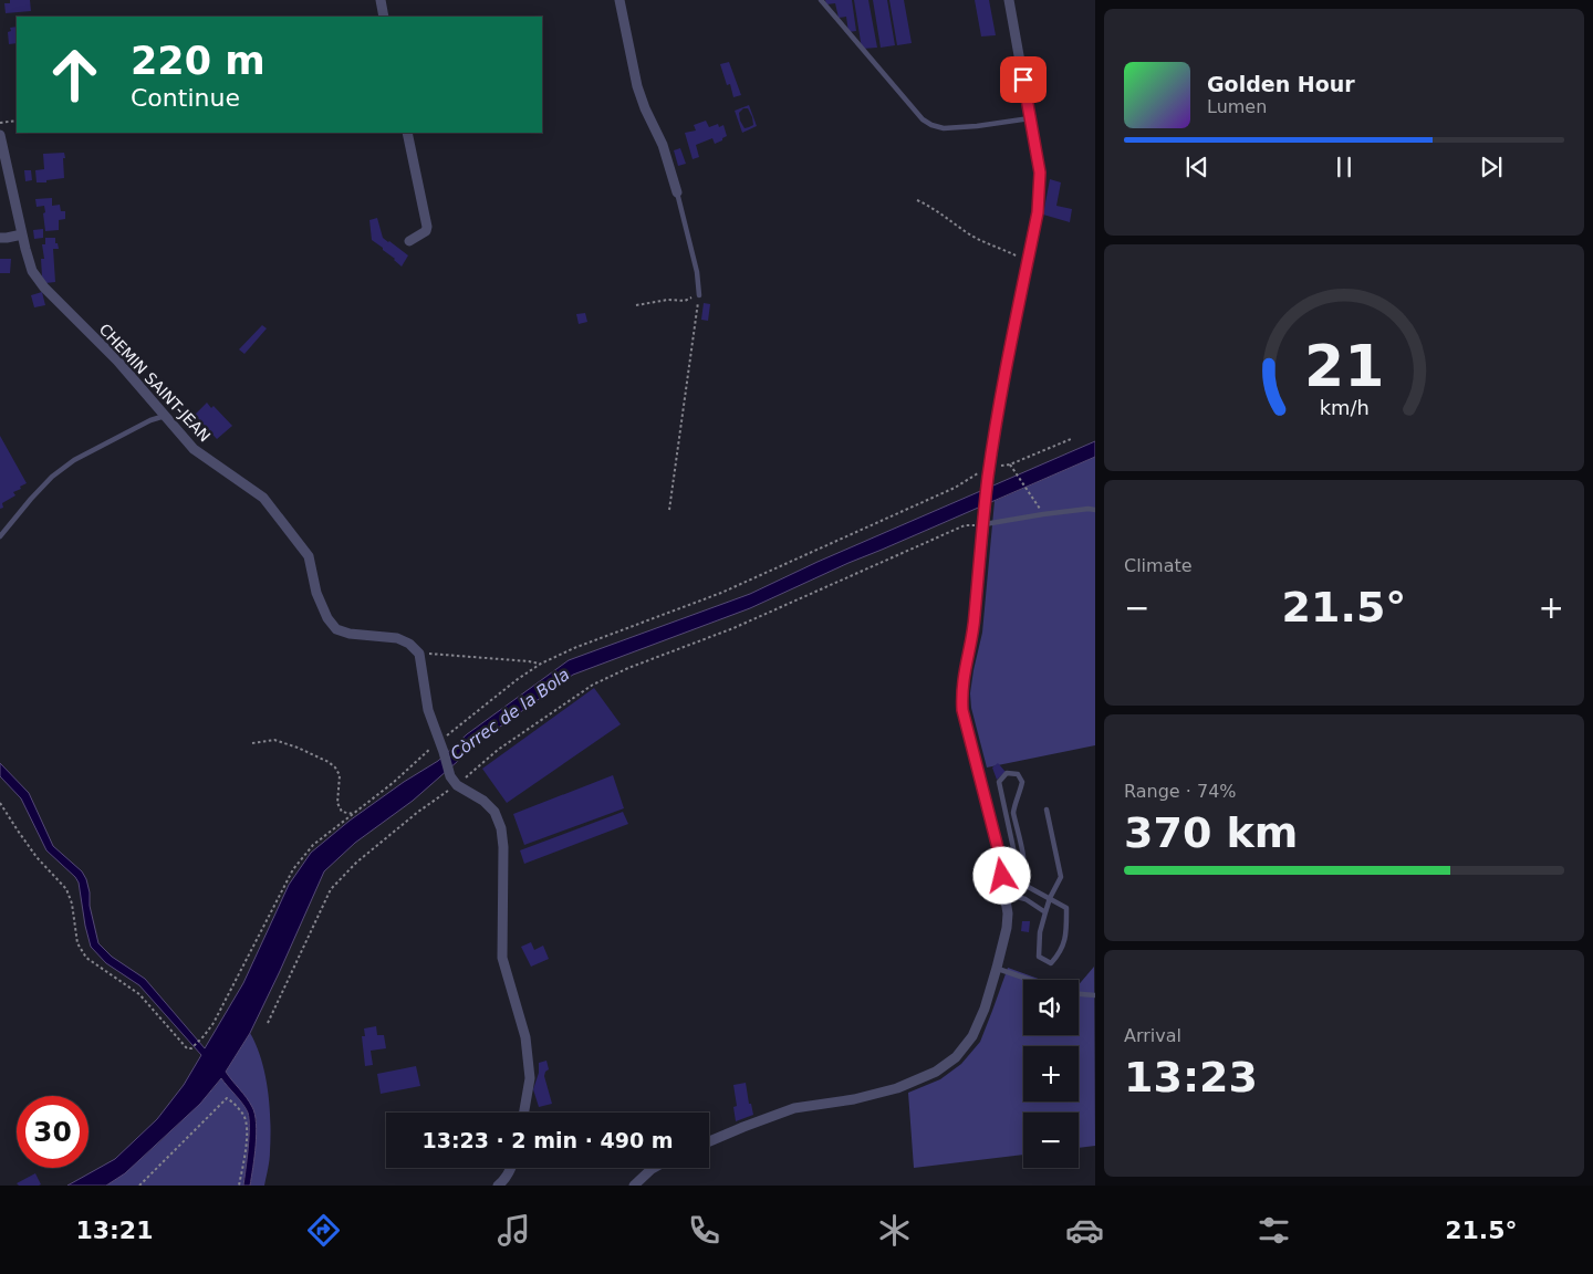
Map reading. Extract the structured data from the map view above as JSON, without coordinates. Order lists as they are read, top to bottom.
{
  "streets": {
    "street": ["CHEMIN SAINT-JEAN"]
  },
  "water": ["Còrrec de la Bola"],
  "page": {
    "turn": ["220 m", "Continue"],
    "song": ["Golden Hour", "Lumen"],
    "tile": [
      "Climate",
      ["Range · 74%", "370 km"],
      ["Arrival", "13:23"]
    ],
    "heat": ["−", "21.5°", "+"],
    "map_buttons": ["+", "−"],
    "limit": "30",
    "trip": "13:23 · 2 min · 490 m",
    "tabs": ["13:21", "21.5°"],
    "gauge": ["21", "km/h"]
  }
}
